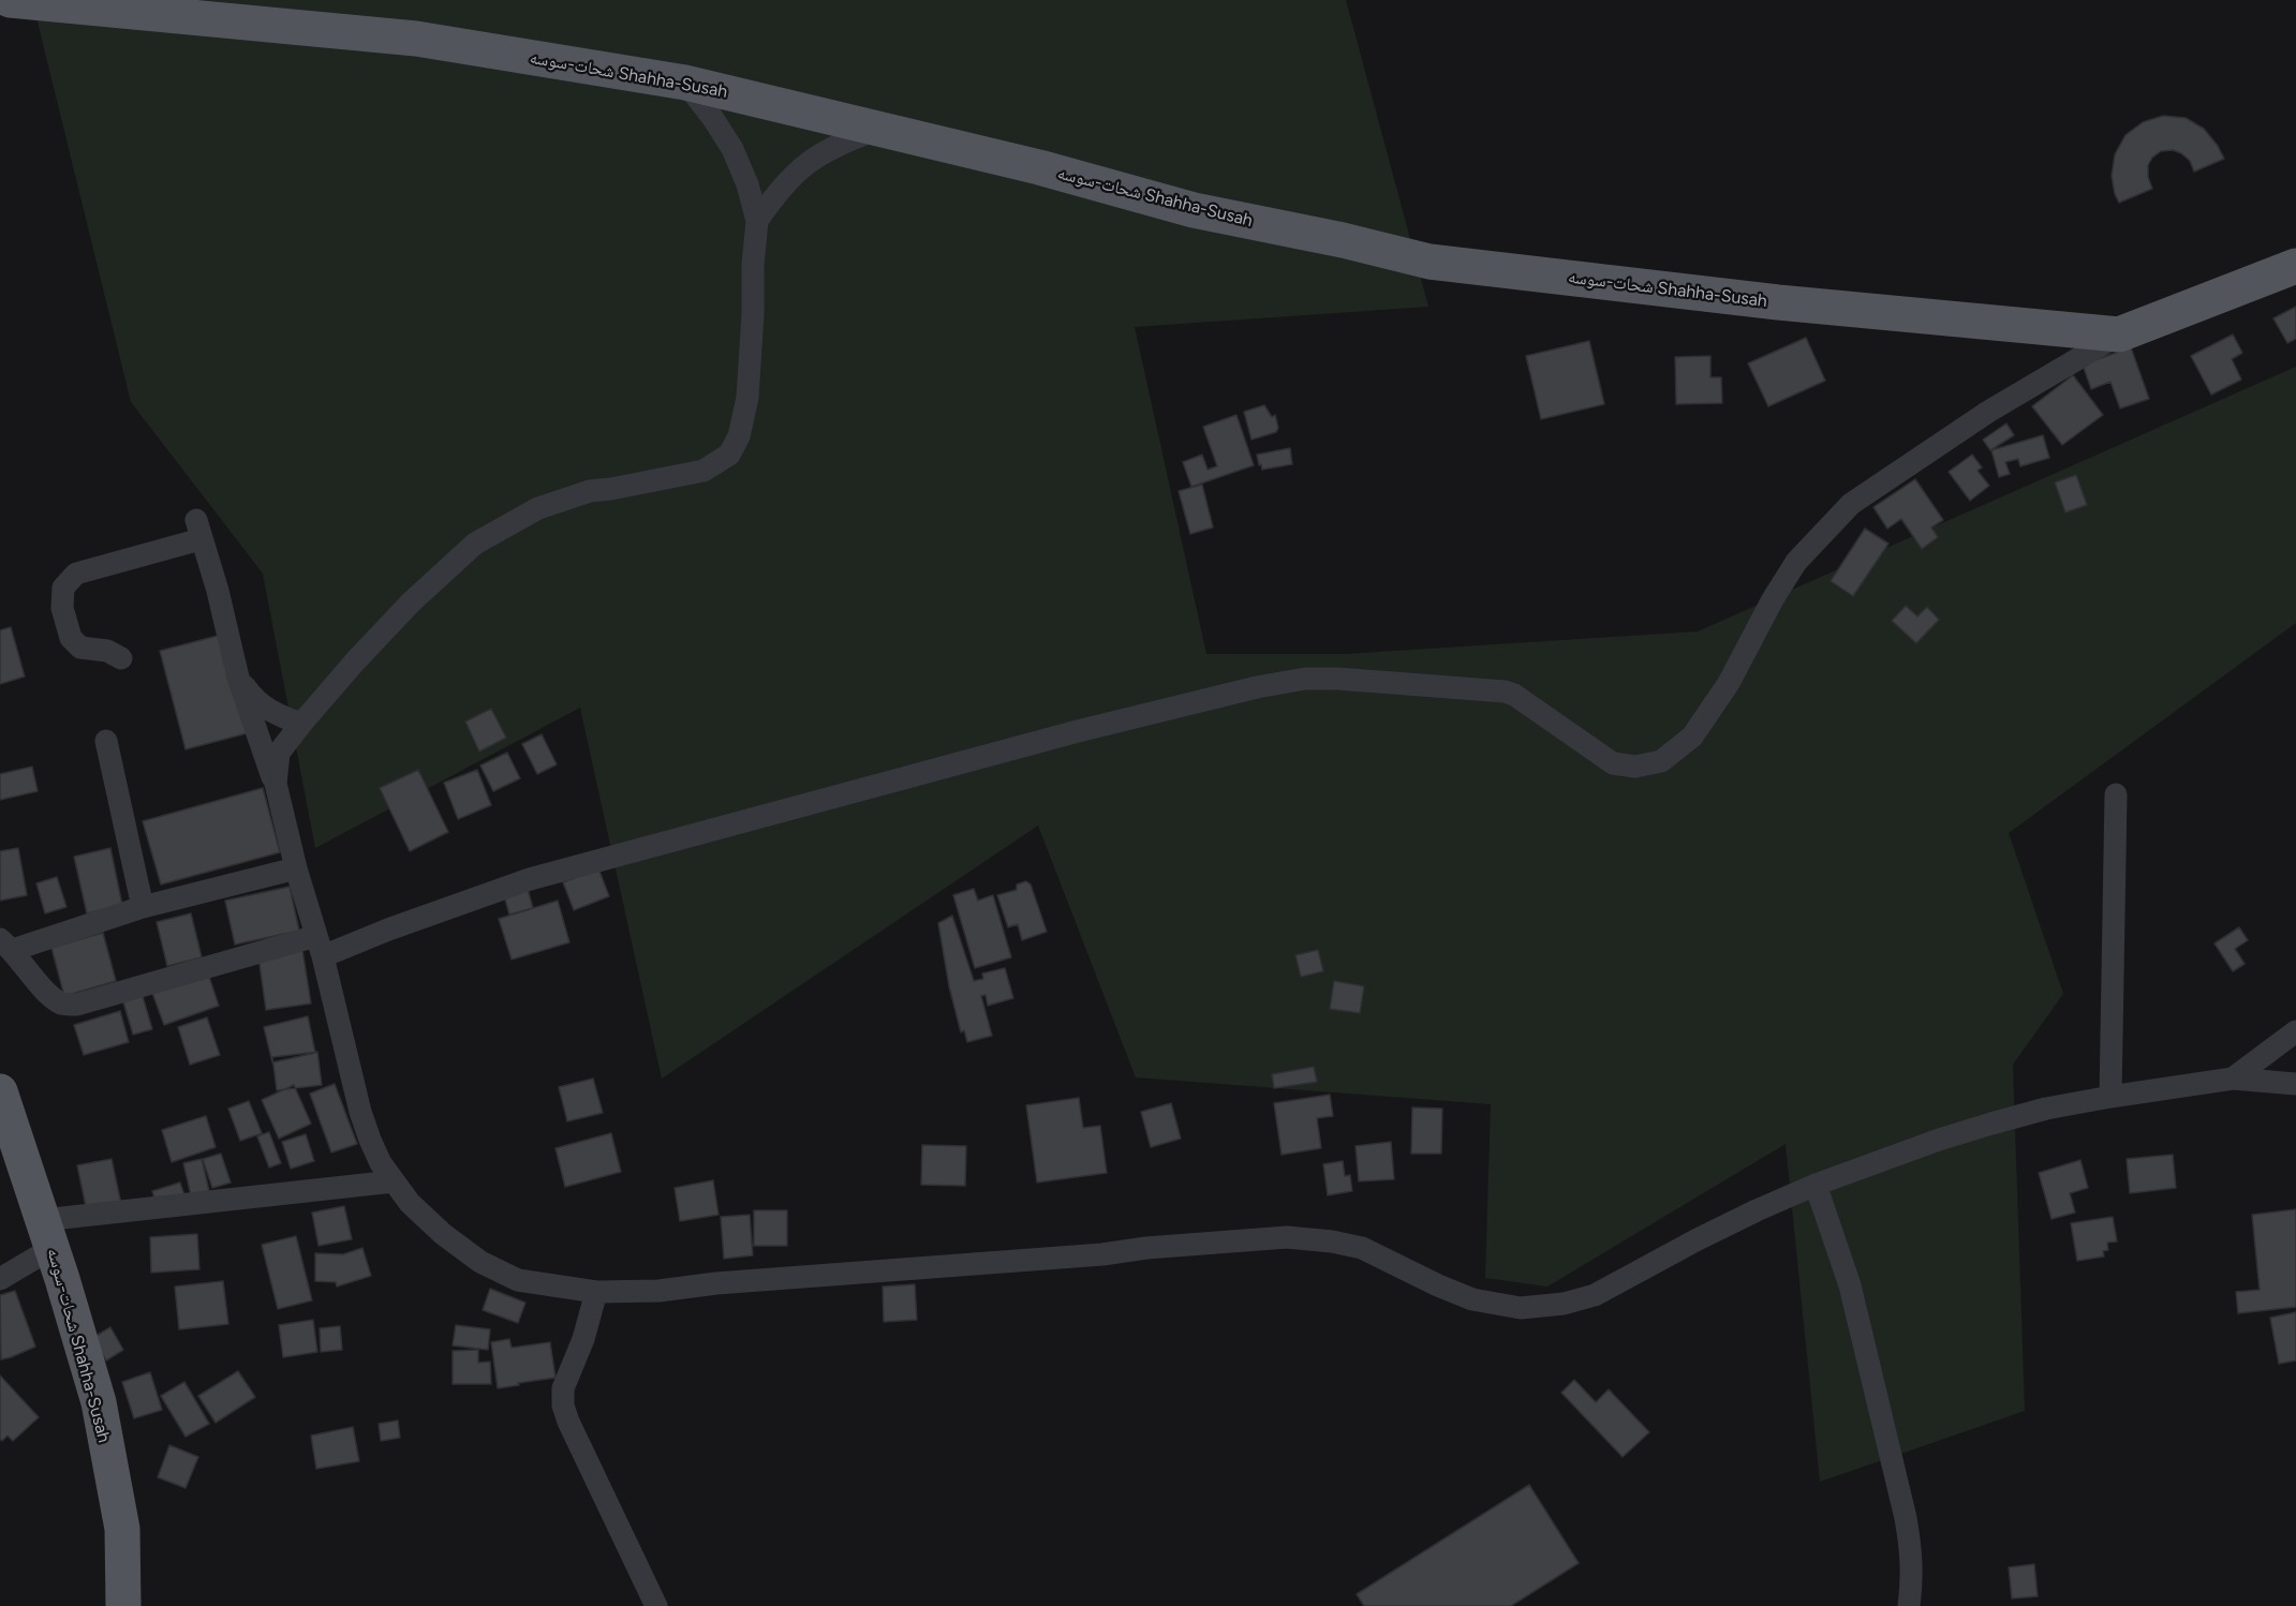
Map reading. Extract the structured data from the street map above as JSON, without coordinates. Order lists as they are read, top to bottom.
{
  "streets": {
    "main road": ["شحات-سوسه Shahha-Susah"]
  }
}
